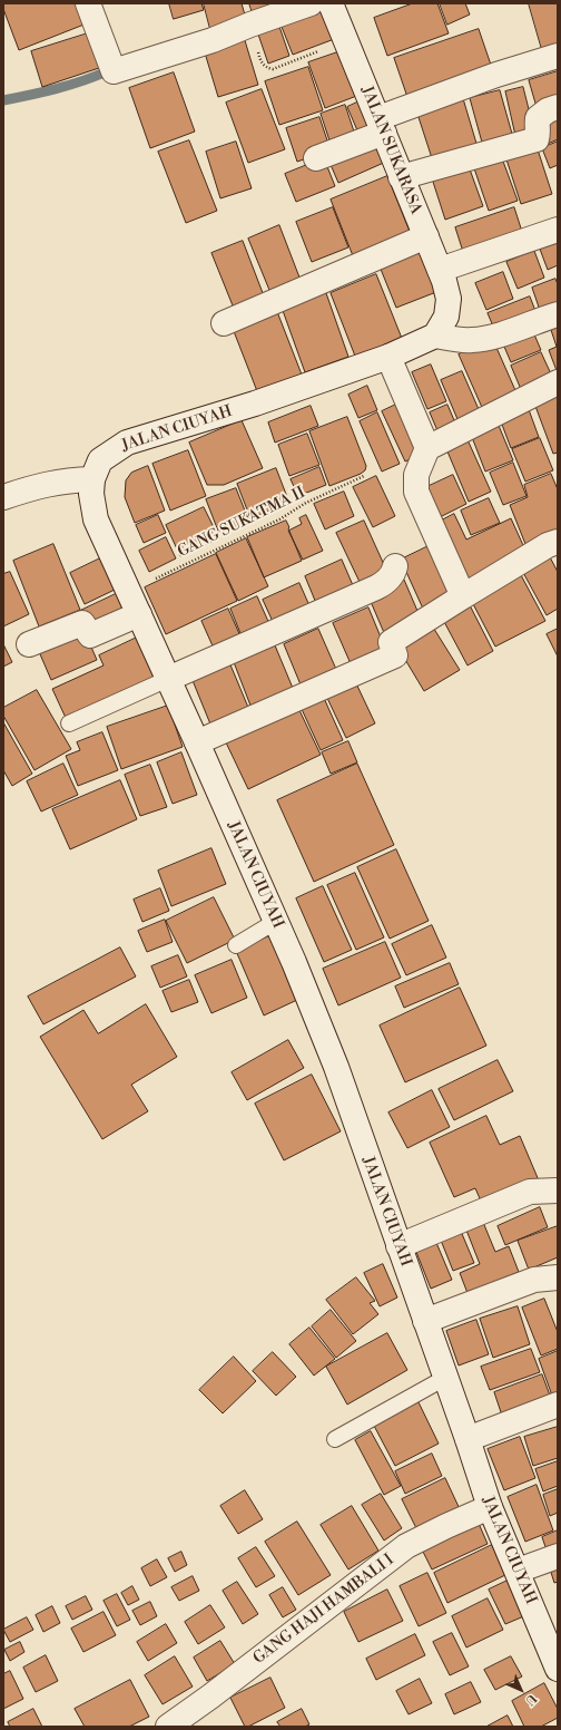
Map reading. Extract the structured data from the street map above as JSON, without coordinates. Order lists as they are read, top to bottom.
{
  "streets": {
    "street": ["JALAN SUKARASA", "JALAN CIUYAH", "GANG HAJI HAMBALI I"],
    "path": ["GANG SUKATMA II"]
  },
  "crossings": [
    ["JALAN SUKARASA", "JALAN CIUYAH"],
    ["JALAN CIUYAH", "GANG SUKATMA II"],
    ["JALAN CIUYAH", "GANG HAJI HAMBALI I"]
  ],
  "north": "bottom right"
}
